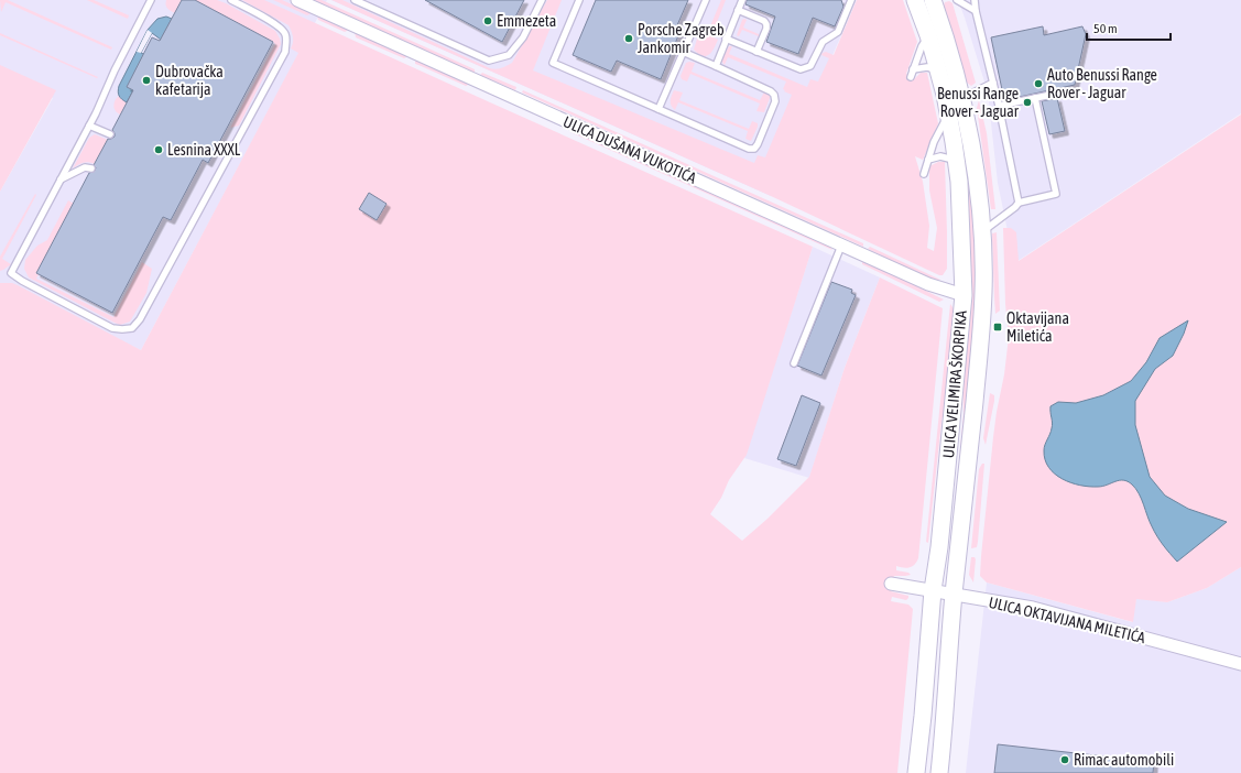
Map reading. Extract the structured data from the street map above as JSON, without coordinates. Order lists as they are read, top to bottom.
{
  "streets": {
    "main road": ["ULICA VELIMIRA ŠKORPIKA"],
    "street": ["ULICA DUŠANA VUKOTIĆA", "ULICA OKTAVIJANA MILETIĆA"]
  },
  "crossings": [
    ["ULICA DUŠANA VUKOTIĆA", "ULICA VELIMIRA ŠKORPIKA"],
    ["ULICA VELIMIRA ŠKORPIKA", "ULICA OKTAVIJANA MILETIĆA"]
  ],
  "places": {
    "other": [
      "Emmezeta",
      "Porsche Zagreb Jankomir",
      "Dubrovačka kafetarija",
      "Auto Benussi Range Rover - Jaguar",
      "Benussi Range Rover - Jaguar",
      "Lesnina XXXL",
      "Rimac automobili"
    ],
    "transit": ["Oktavijana Miletića"]
  },
  "scale_bar": "50 m"
}
